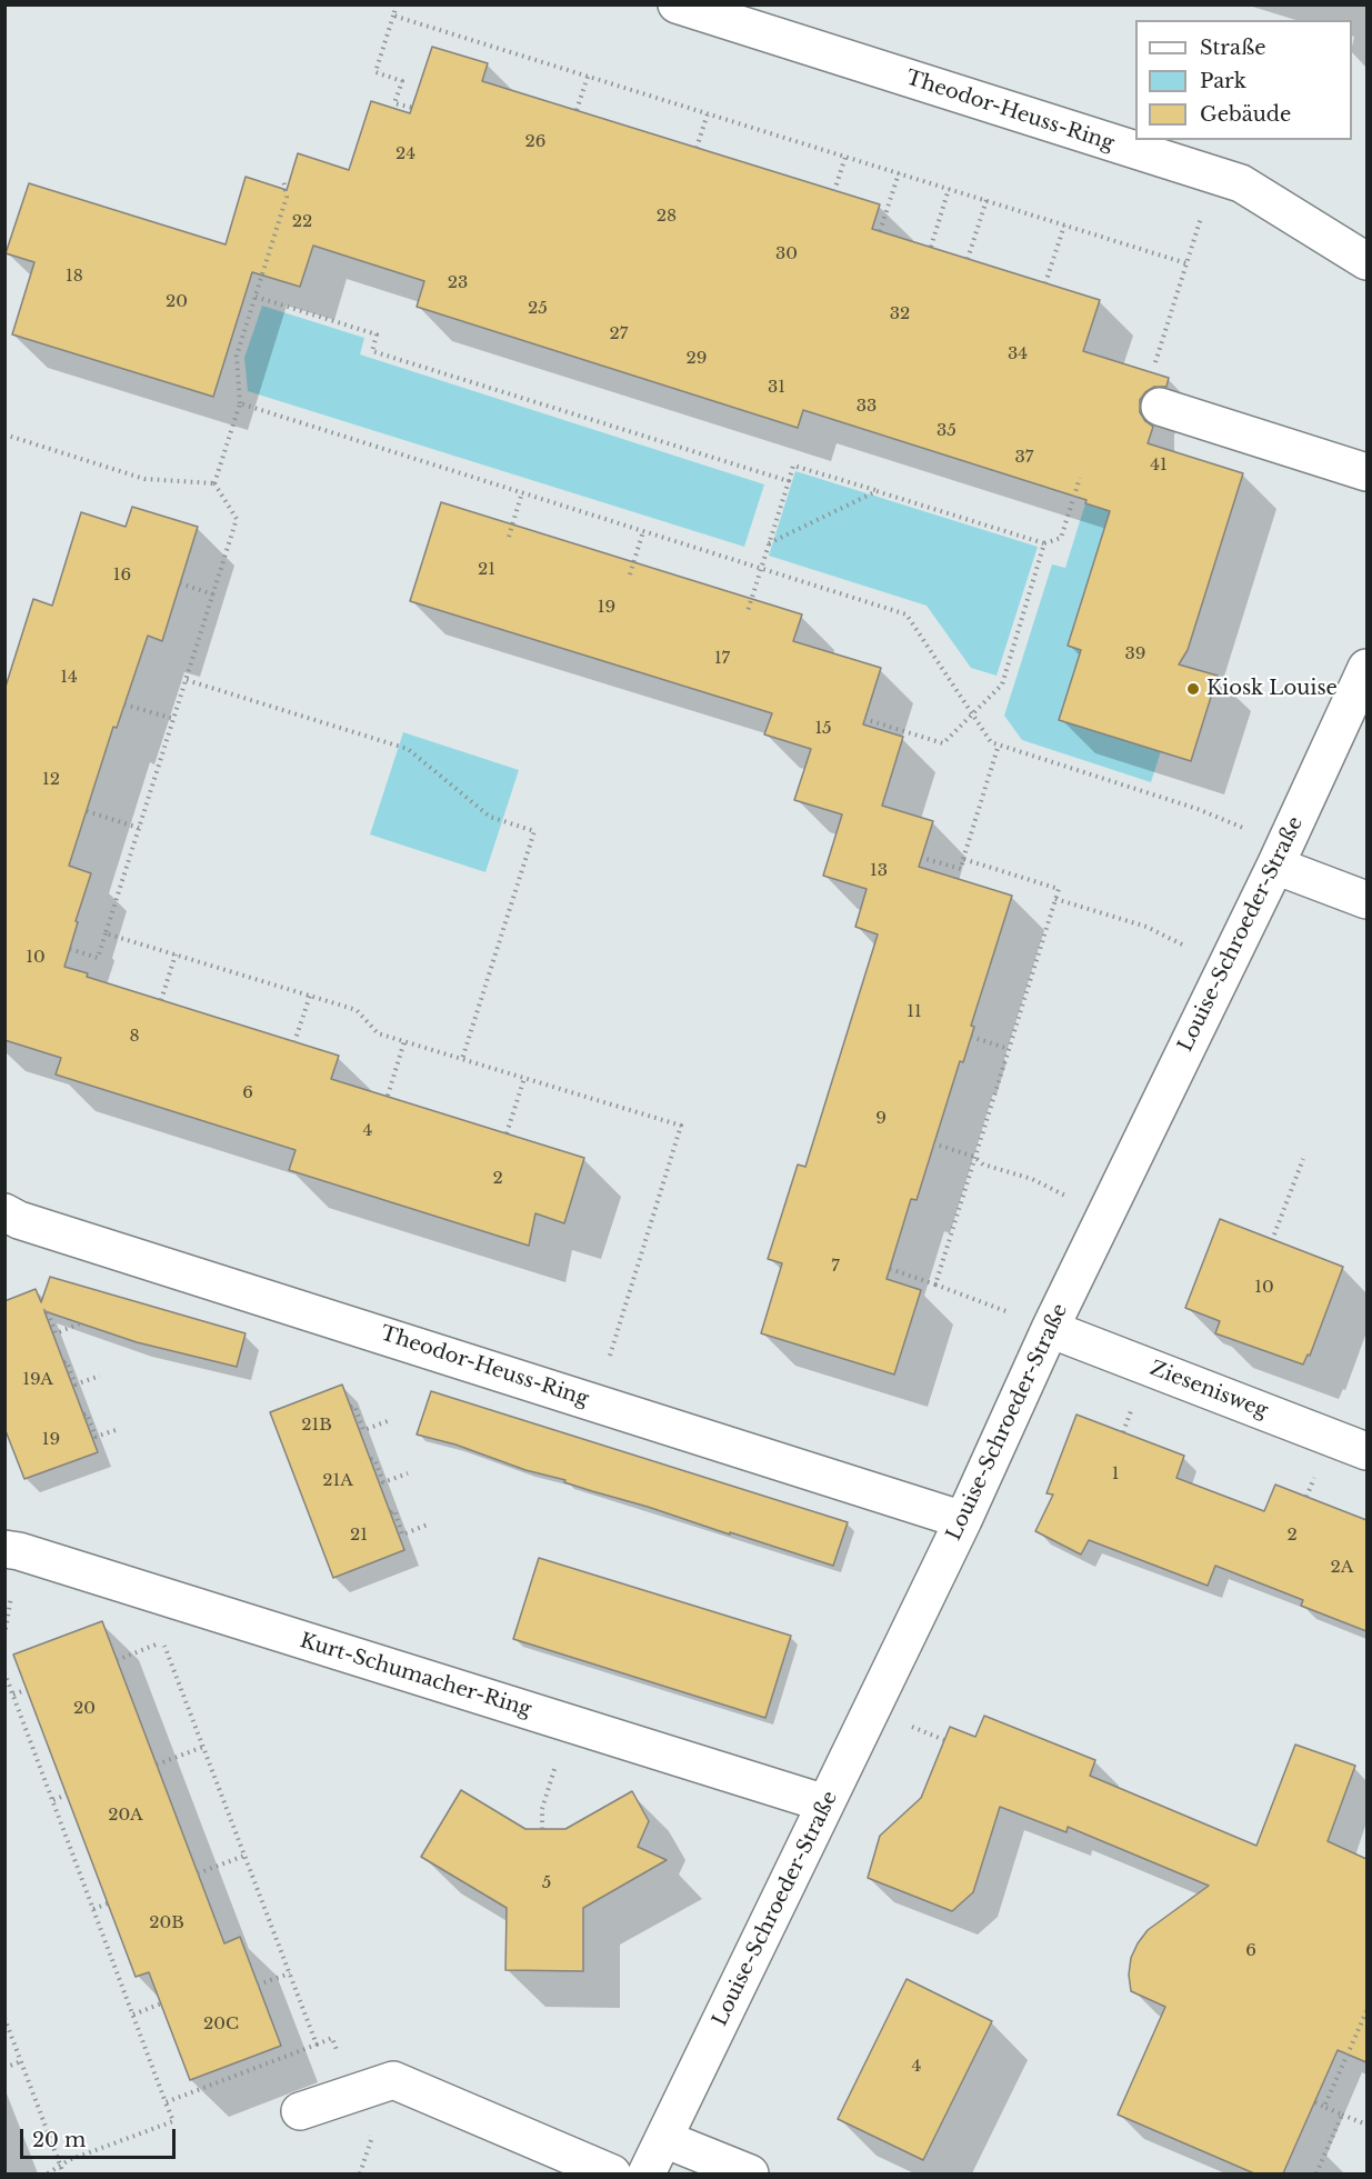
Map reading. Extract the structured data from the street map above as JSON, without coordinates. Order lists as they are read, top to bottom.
{
  "streets": {
    "street": [
      "Theodor-Heuss-Ring",
      "Louise-Schroeder-Straße",
      "Ziesenisweg",
      "Kurt-Schumacher-Ring"
    ]
  },
  "crossings": [
    ["Theodor-Heuss-Ring", "Louise-Schroeder-Straße"],
    ["Louise-Schroeder-Straße", "Ziesenisweg"],
    ["Louise-Schroeder-Straße", "Kurt-Schumacher-Ring"]
  ],
  "places": ["Kiosk Louise"],
  "house_numbers": [
    "26",
    "24",
    "28",
    "22",
    "30",
    "18",
    "23",
    "20",
    "25",
    "32",
    "27",
    "34",
    "29",
    "31",
    "33",
    "35",
    "37",
    "41",
    "21",
    "16",
    "19",
    "39",
    "17",
    "14",
    "15",
    "12",
    "13",
    "10",
    "11",
    "8",
    "6",
    "9",
    "4",
    "2",
    "7",
    "10",
    "19A",
    "21B",
    "19",
    "1",
    "21A",
    "21",
    "2",
    "2A",
    "20",
    "20A",
    "5",
    "20B",
    "6",
    "20C",
    "4"
  ],
  "legend": ["Straße", "Park", "Gebäude"],
  "scale_bar": "20 m"
}
